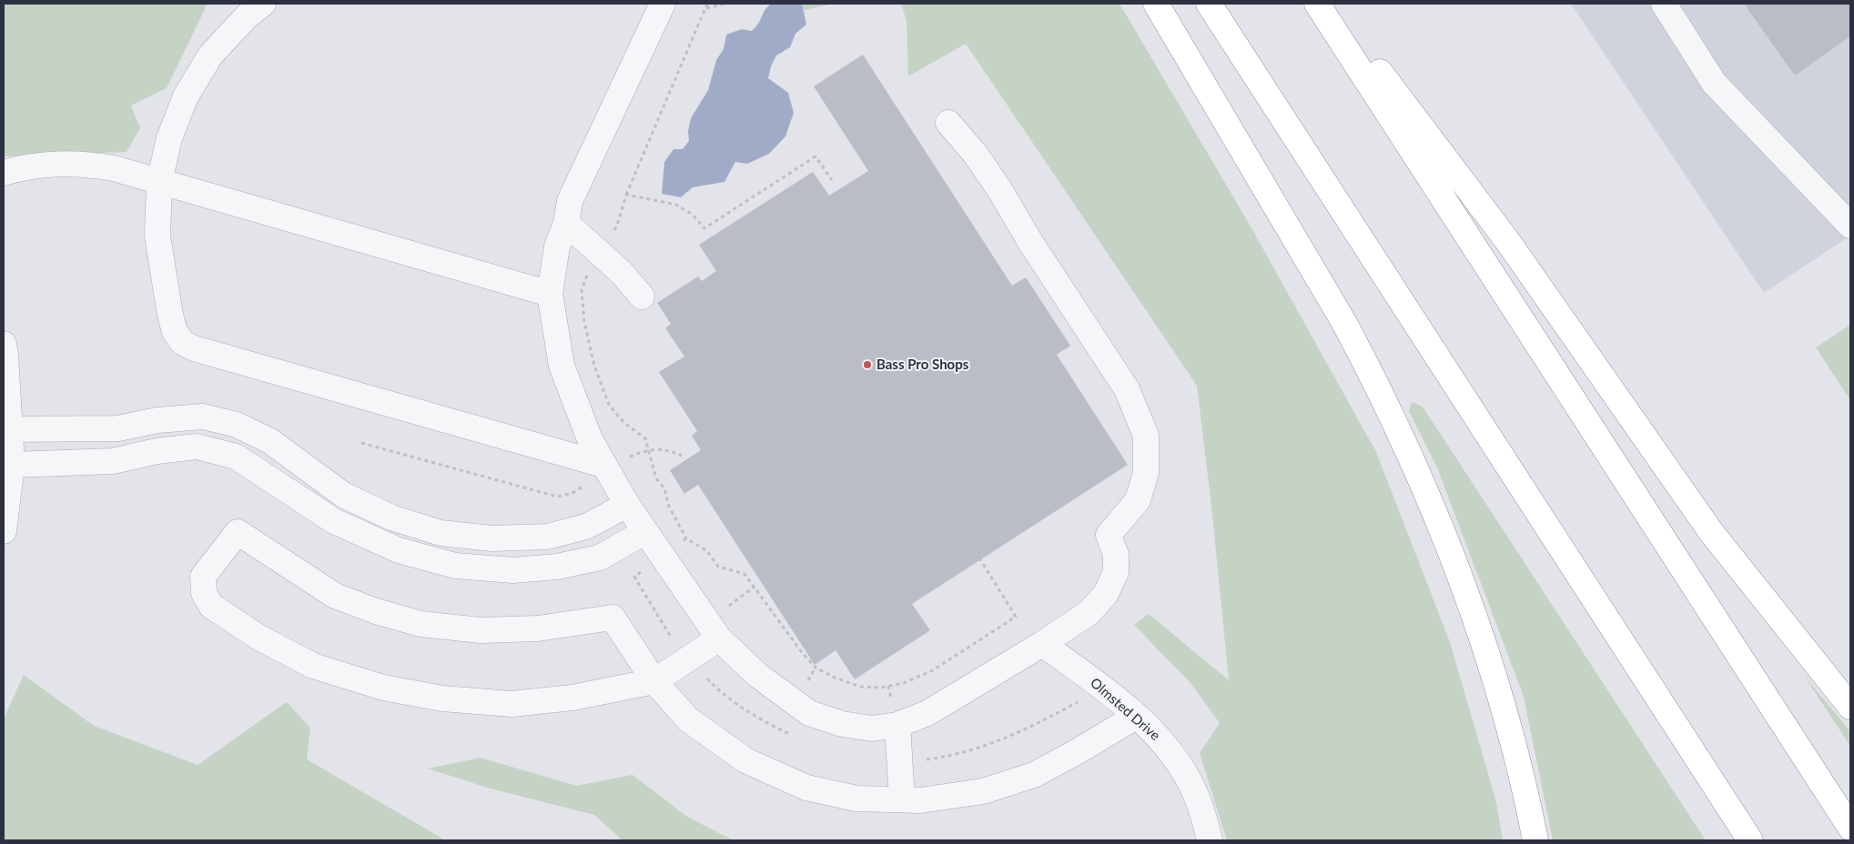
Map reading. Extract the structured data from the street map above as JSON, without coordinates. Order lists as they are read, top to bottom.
{
  "streets": {
    "street": ["Olmsted Drive"]
  },
  "places": ["Bass Pro Shops"]
}
